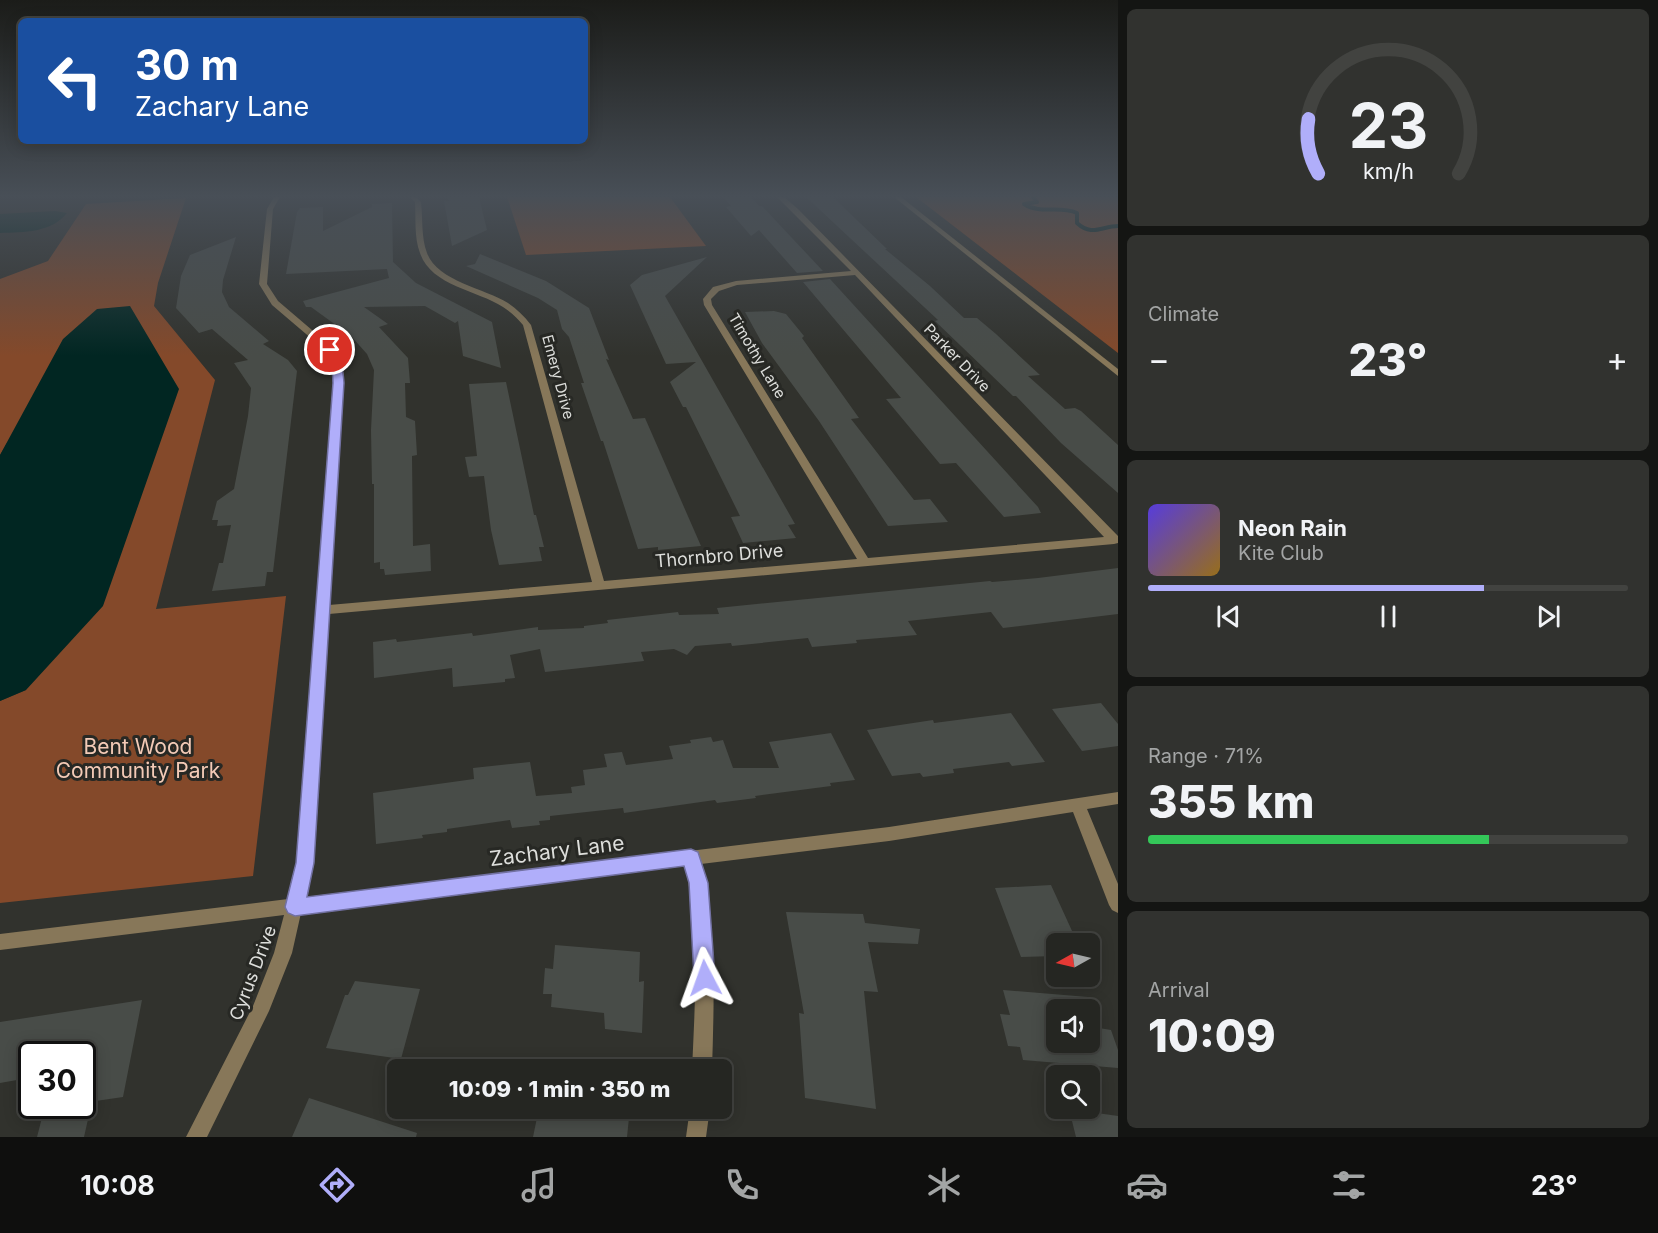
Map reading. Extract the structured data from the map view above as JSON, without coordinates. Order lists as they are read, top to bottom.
{
  "streets": {
    "street": [
      "Timothy Lane",
      "Parker Drive",
      "Emery Drive",
      "Thornbro Drive",
      "Zachary Lane",
      "Cyrus Drive"
    ]
  },
  "crossings": [
    ["Timothy Lane", "Parker Drive"],
    ["Timothy Lane", "Thornbro Drive"],
    ["Parker Drive", "Thornbro Drive"],
    ["Emery Drive", "Thornbro Drive"],
    ["Thornbro Drive", "Cyrus Drive"],
    ["Zachary Lane", "Cyrus Drive"]
  ],
  "parks": ["Bent Wood Community Park"],
  "north": "left",
  "page": {
    "turn": ["30 m", "Zachary Lane"],
    "tile": [
      "Climate",
      ["Range · 71%", "355 km"],
      ["Arrival", "10:09"]
    ],
    "heat": ["−", "23°", "+"],
    "song": ["Neon Rain", "Kite Club"],
    "limit": "30",
    "trip": "10:09 · 1 min · 350 m",
    "tabs": ["10:08", "23°"],
    "gauge": ["23", "km/h"]
  }
}
